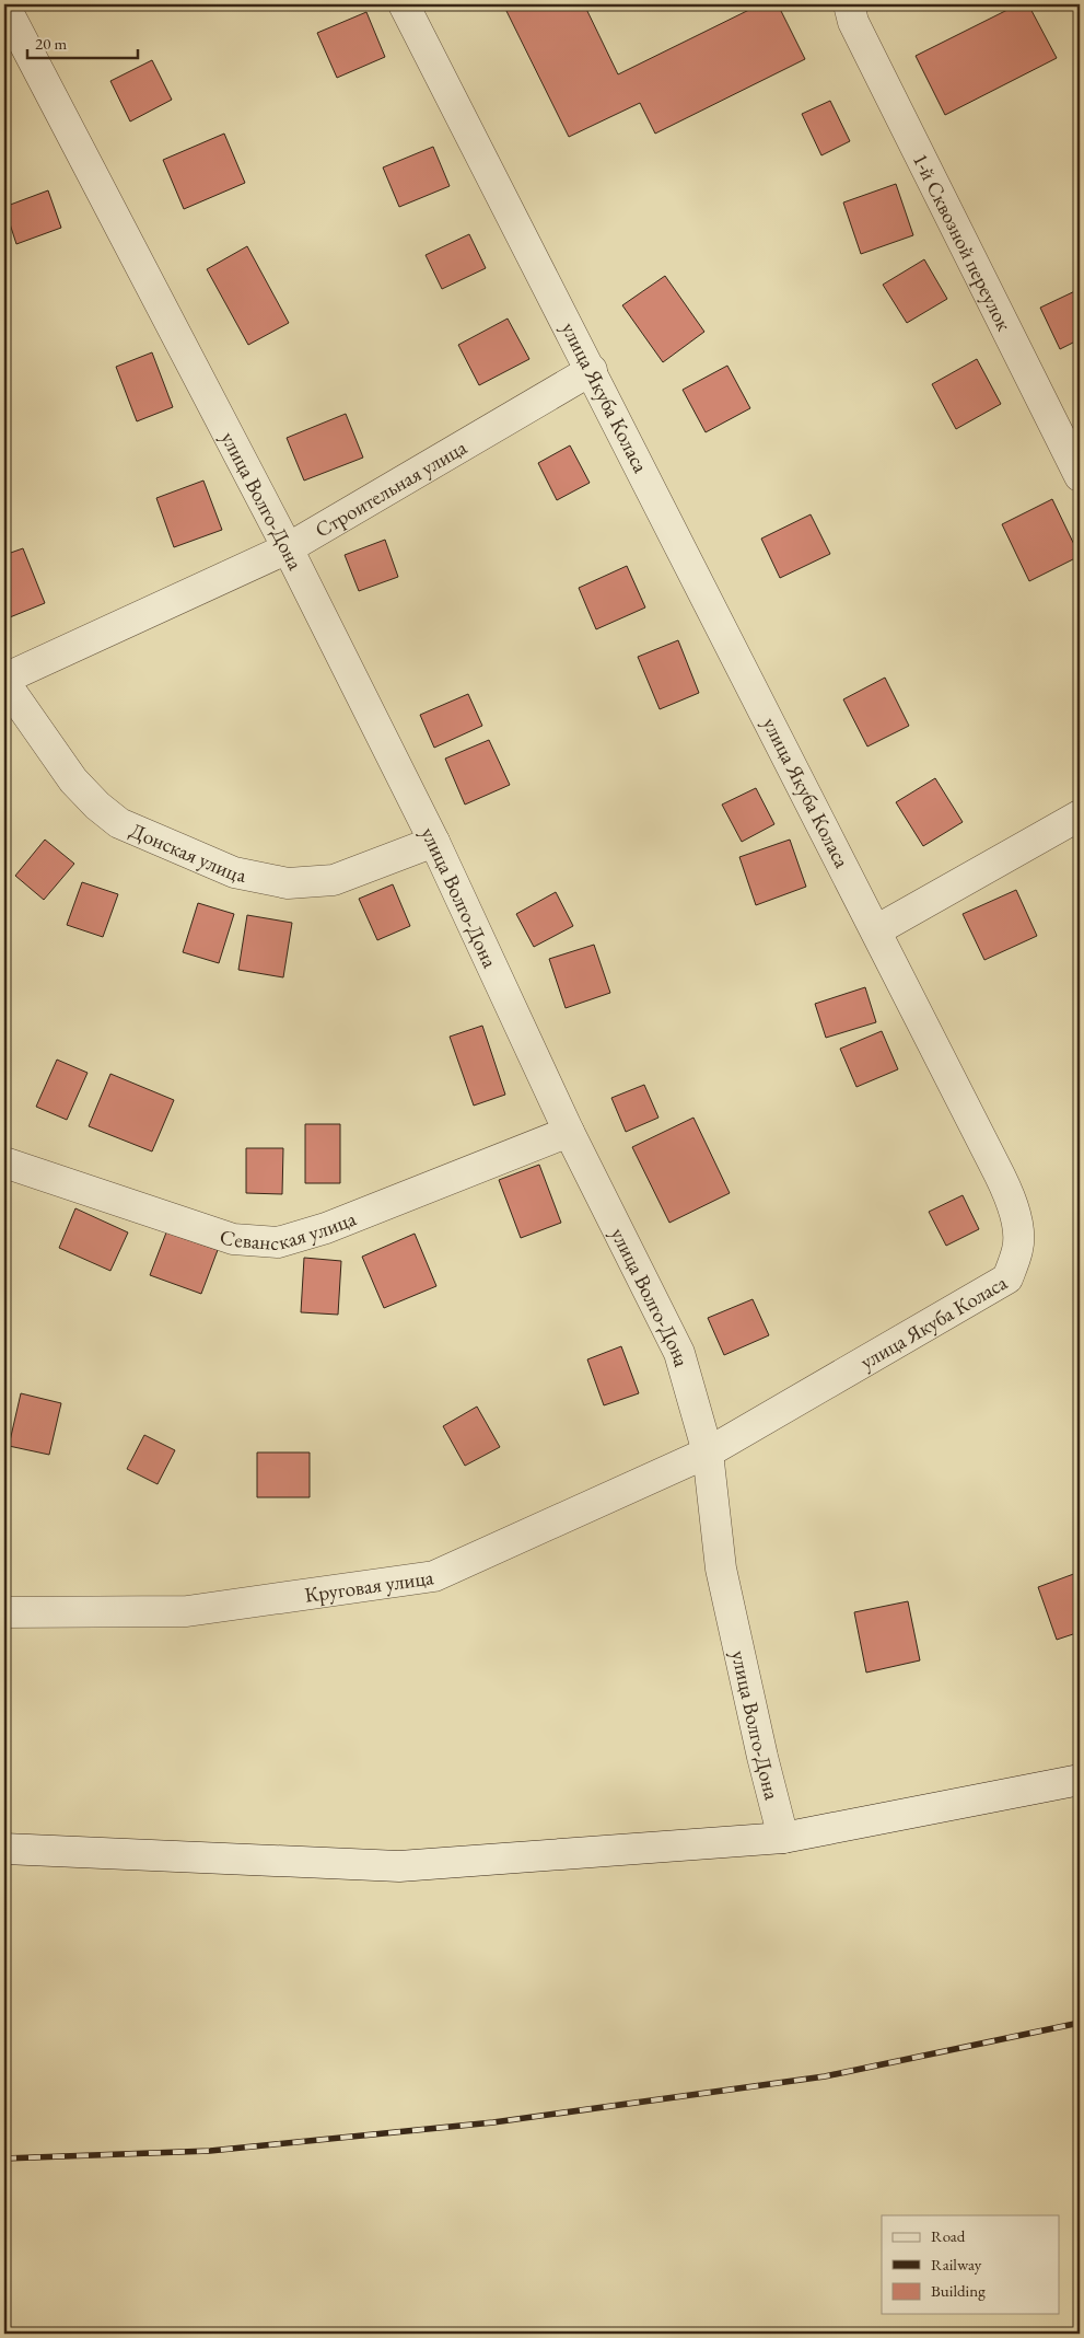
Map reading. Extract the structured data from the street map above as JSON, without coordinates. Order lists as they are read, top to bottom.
{
  "streets": {
    "street": [
      "1-й Сквозной переулок",
      "улица Якуба Коласа",
      "Строительная улица",
      "улица Волго-Дона",
      "Донская улица",
      "Севанская улица",
      "Круговая улица"
    ]
  },
  "crossings": [
    ["улица Якуба Коласа", "Строительная улица"],
    ["улица Якуба Коласа", "улица Волго-Дона"],
    ["улица Якуба Коласа", "Круговая улица"],
    ["Строительная улица", "улица Волго-Дона"],
    ["Строительная улица", "Донская улица"],
    ["улица Волго-Дона", "Донская улица"],
    ["улица Волго-Дона", "Севанская улица"],
    ["улица Волго-Дона", "Круговая улица"]
  ],
  "legend": ["Road", "Railway", "Building"],
  "scale_bar": "20 m"
}
